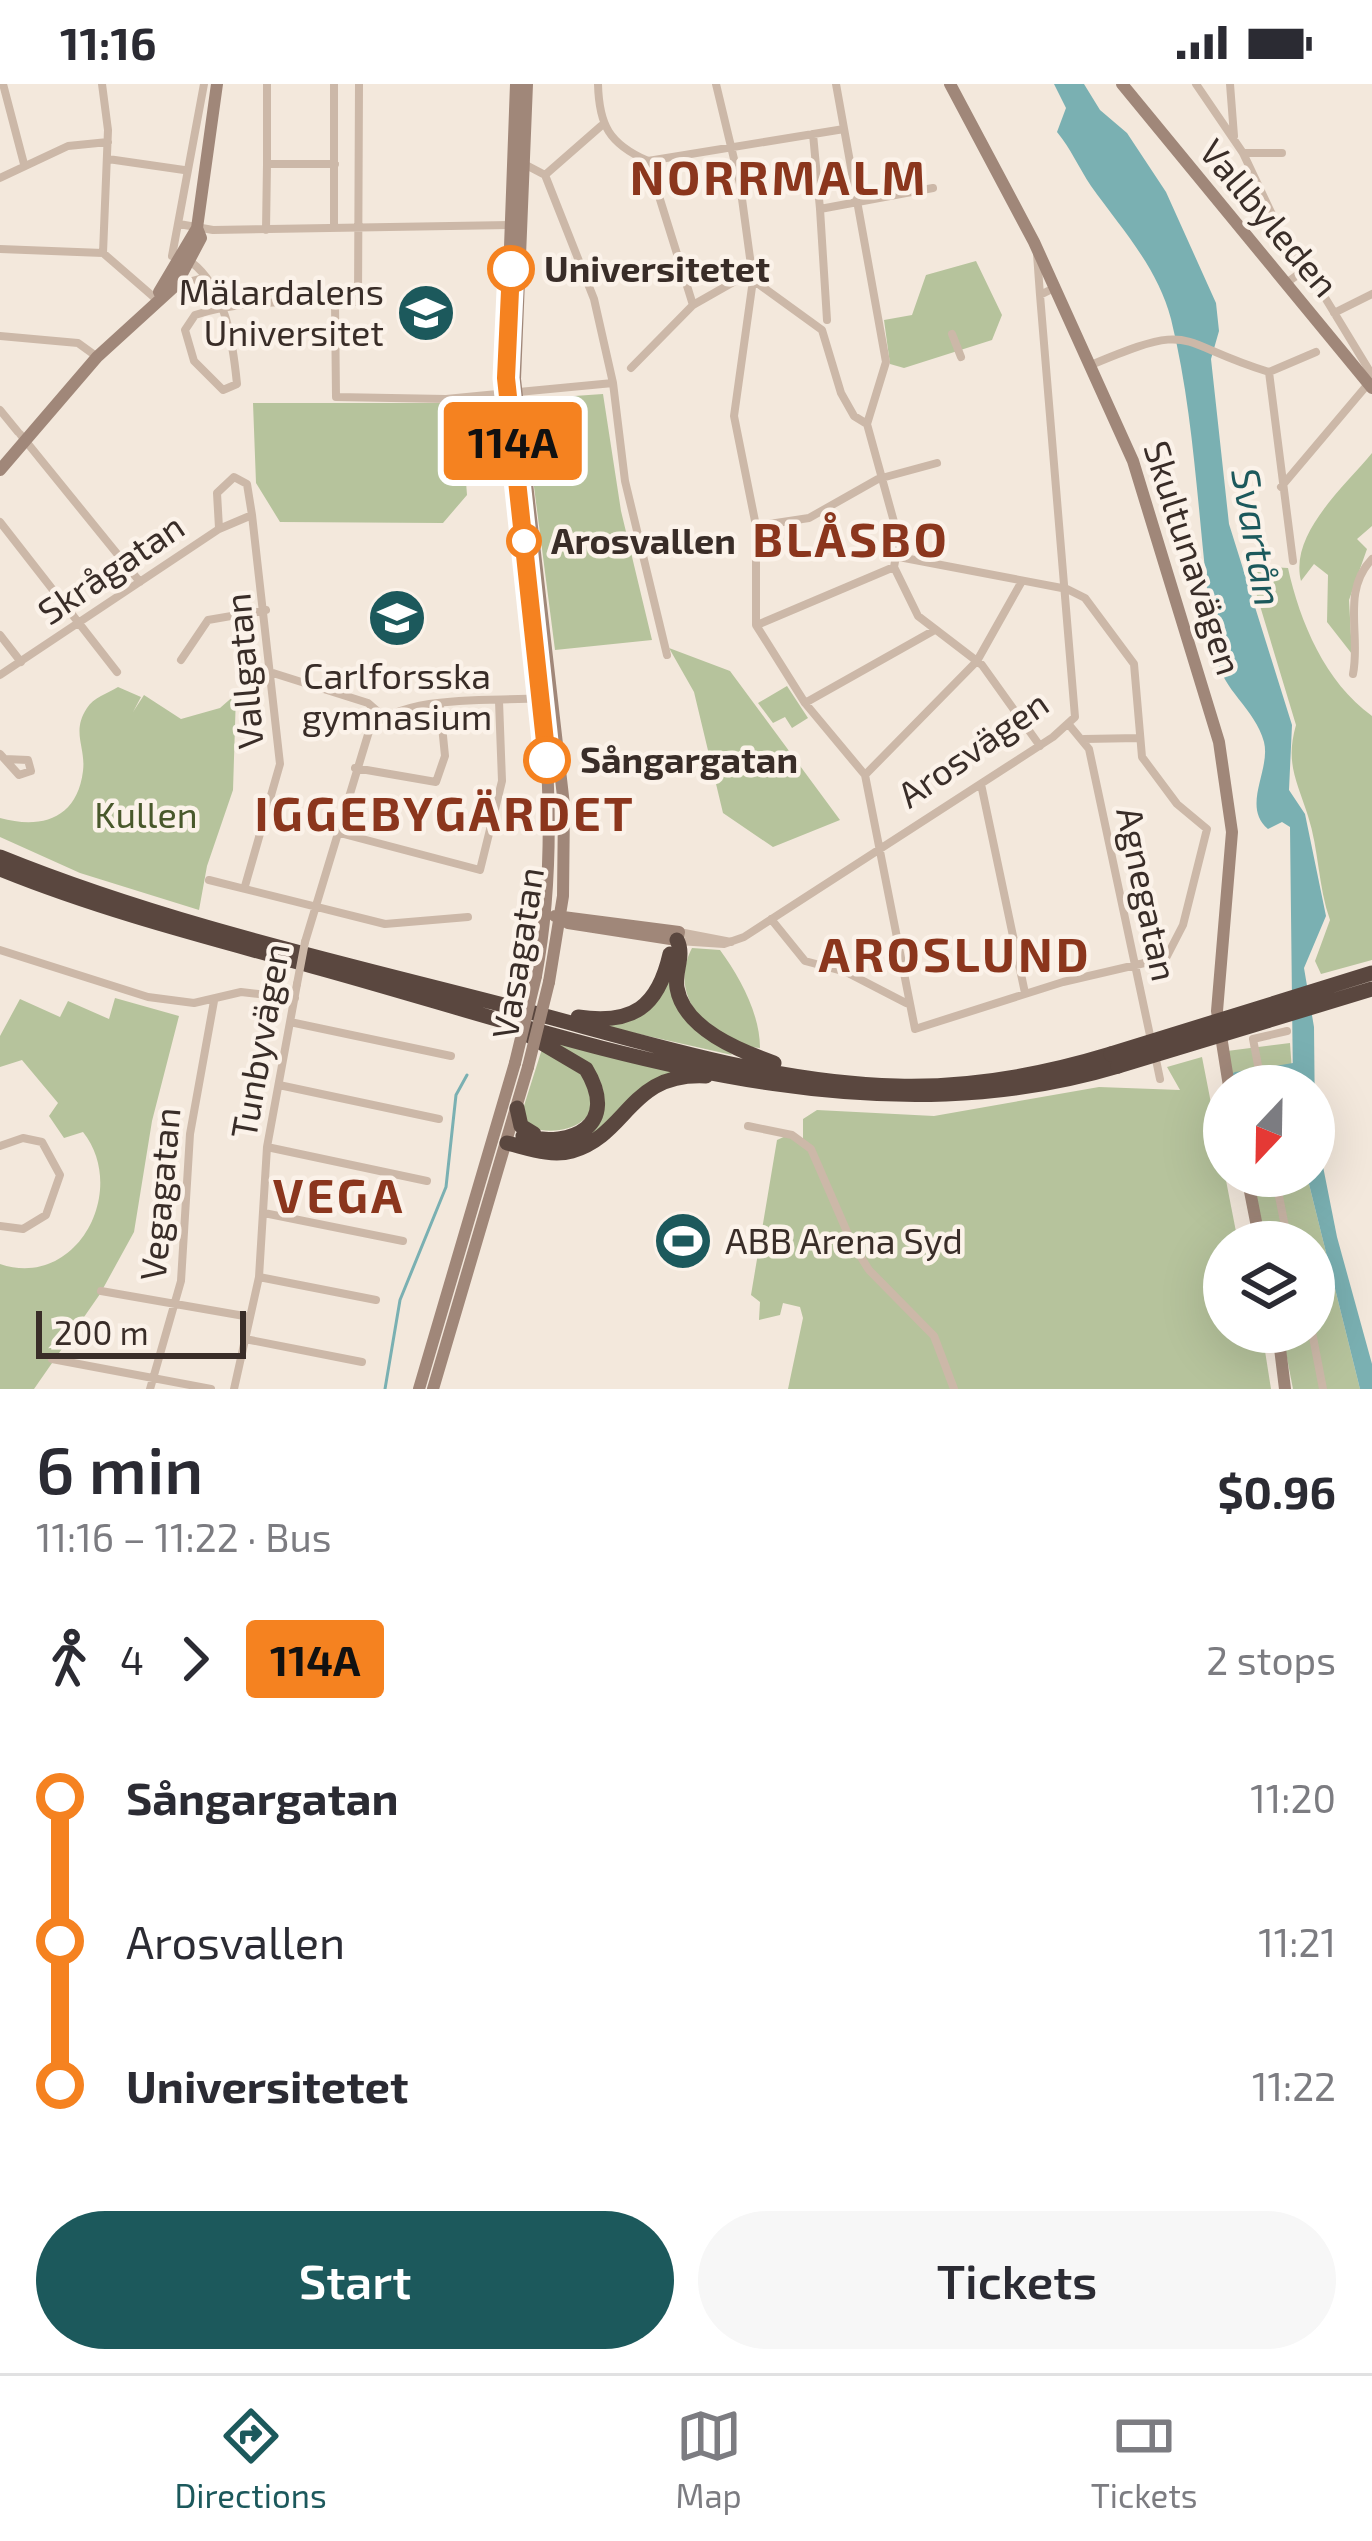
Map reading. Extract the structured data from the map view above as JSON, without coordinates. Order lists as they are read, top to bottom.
{
  "streets": {
    "street": [
      "Vallbyleden",
      "Skultunavägen",
      "Skrågatan",
      "Vallgatan",
      "Arosvägen",
      "Agnegatan",
      "Vasagatan",
      "Tunbyvägen",
      "Vegagatan"
    ]
  },
  "crossings": [
    ["Skultunavägen", "Arosvägen"],
    ["Skrågatan", "Vallgatan"],
    ["Arosvägen", "Vasagatan"]
  ],
  "districts": [
    "NORRMALM",
    "BLÅSBO",
    "IGGEBYGÄRDET",
    "AROSLUND",
    "VEGA"
  ],
  "water": ["Svartån"],
  "parks": ["Kullen"],
  "places": {
    "other": ["Universitetet", "Arosvallen", "Sångargatan"],
    "school or university": ["Mälardalens Universitet", "Carlforsska gymnasium"],
    "sports": ["ABB Arena Syd"]
  },
  "lines": ["bus line 114A"],
  "scale_bar": "200 m",
  "north": "bottom",
  "page": {
    "status": "11:16",
    "on_map": "114A",
    "scale": "200 m",
    "heading": ["6 min", "11:16 – 11:22 · Bus", "$0.96"],
    "legs": ["4", "114A", "2 stops"],
    "list": [
      {
        "name": "Sångargatan",
        "value": "11:20"
      },
      {
        "name": "Arosvallen",
        "value": "11:21"
      },
      {
        "name": "Universitetet",
        "value": "11:22"
      }
    ],
    "buttons": ["Start", "Tickets"],
    "tabs": ["Directions", "Map", "Tickets"]
  }
}
